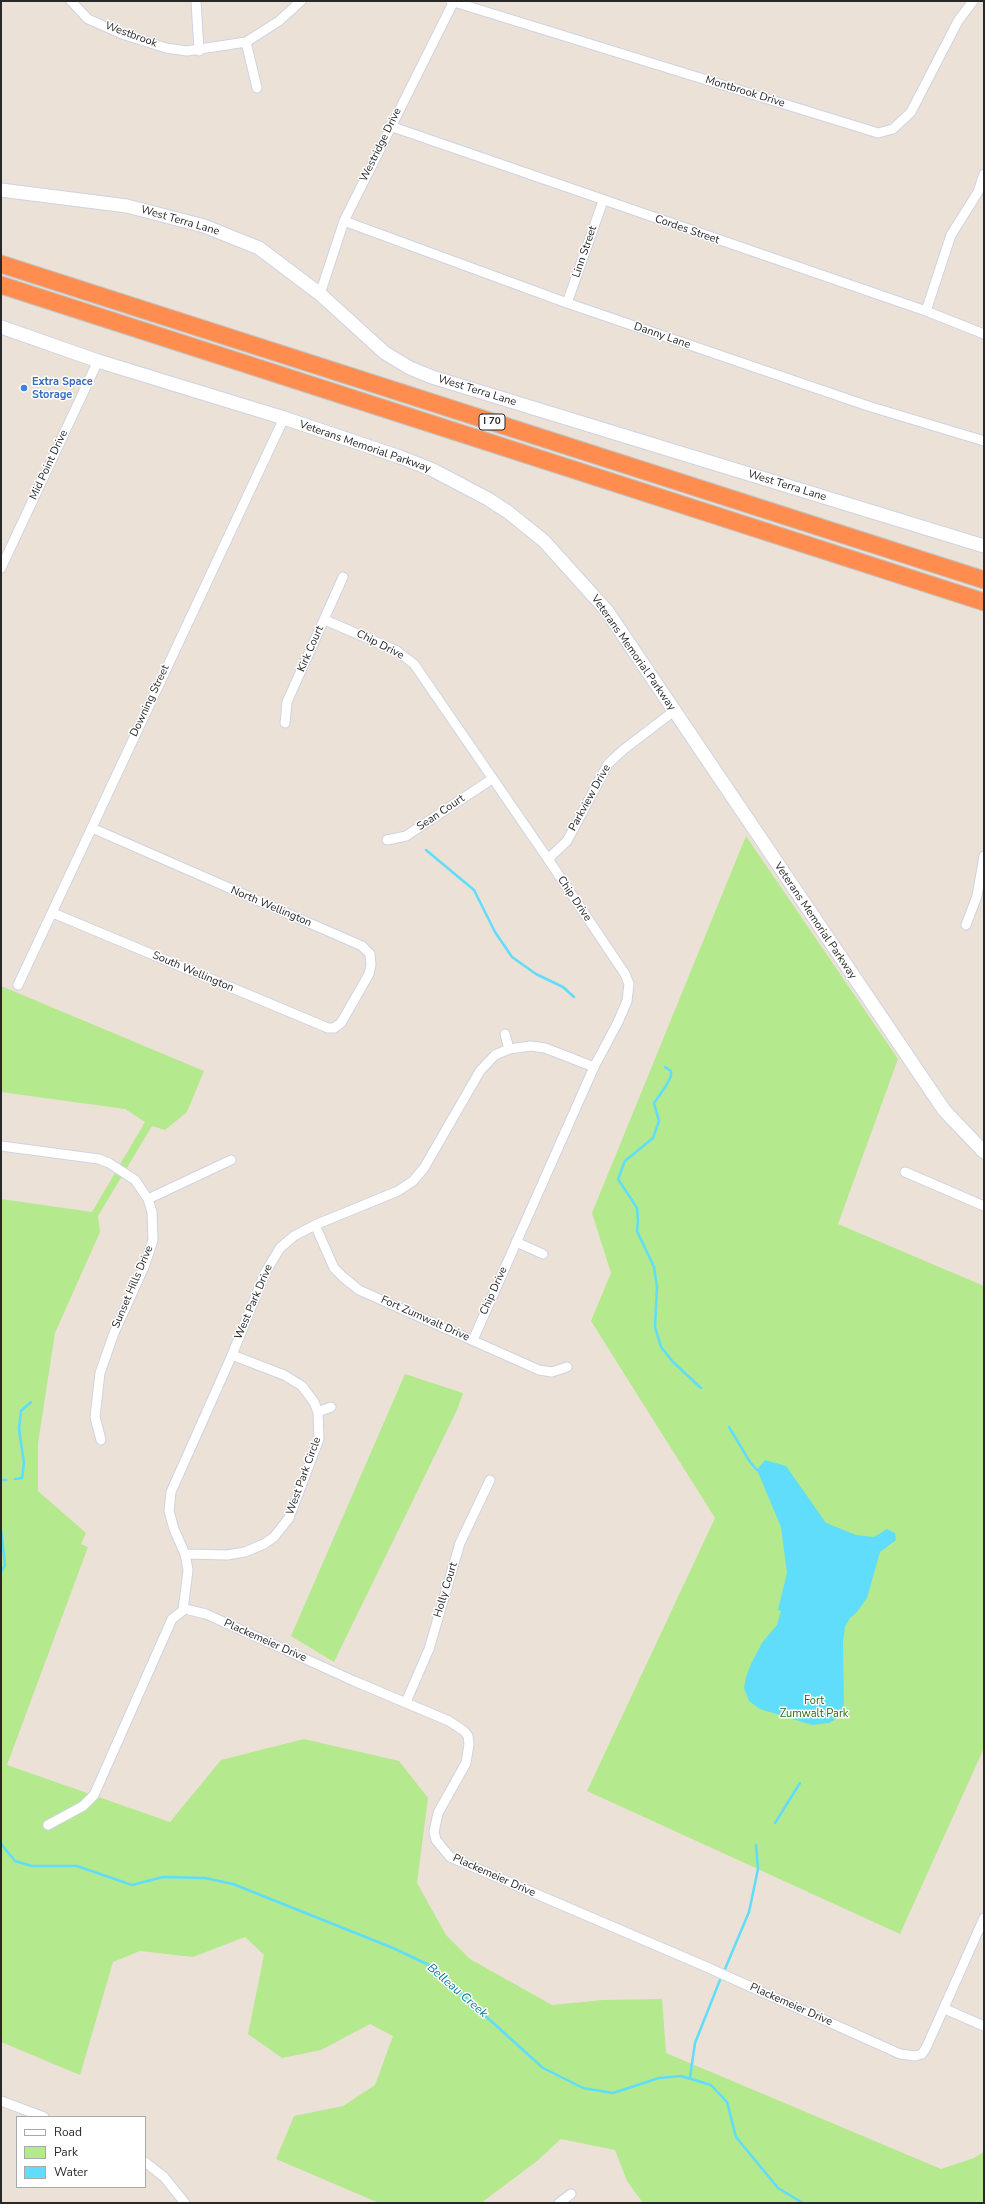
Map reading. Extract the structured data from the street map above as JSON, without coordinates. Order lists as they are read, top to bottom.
{
  "streets": {
    "highway": ["I 70"],
    "street": [
      "Westbrook",
      "Montbrook Drive",
      "Westridge Drive",
      "West Terra Lane",
      "Cordes Street",
      "Linn Street",
      "Danny Lane",
      "Veterans Memorial Parkway",
      "Mid Point Drive",
      "Chip Drive",
      "Kirk Court",
      "Downing Street",
      "Parkview Drive",
      "Sean Court",
      "North Wellington",
      "South Wellington",
      "Sunset Hills Drive",
      "West Park Drive",
      "Fort Zumwalt Drive",
      "West Park Circle",
      "Holly Court",
      "Plackemeier Drive"
    ]
  },
  "crossings": [
    ["Montbrook Drive", "Westridge Drive"],
    ["Westridge Drive", "West Terra Lane"],
    ["Westridge Drive", "Cordes Street"],
    ["Westridge Drive", "Danny Lane"],
    ["Cordes Street", "Linn Street"],
    ["Linn Street", "Danny Lane"],
    ["Veterans Memorial Parkway", "Mid Point Drive"],
    ["Veterans Memorial Parkway", "Downing Street"],
    ["Veterans Memorial Parkway", "Parkview Drive"],
    ["Chip Drive", "Kirk Court"],
    ["Chip Drive", "Parkview Drive"],
    ["Chip Drive", "Sean Court"],
    ["Chip Drive", "West Park Drive"],
    ["Chip Drive", "Fort Zumwalt Drive"],
    ["Downing Street", "North Wellington"],
    ["Downing Street", "South Wellington"],
    ["North Wellington", "South Wellington"],
    ["West Park Drive", "Fort Zumwalt Drive"],
    ["West Park Drive", "West Park Circle"],
    ["West Park Drive", "Plackemeier Drive"],
    ["Holly Court", "Plackemeier Drive"]
  ],
  "water": ["Belleau Creek"],
  "parks": ["Fort Zumwalt Park"],
  "places": ["Extra Space Storage"],
  "legend": ["Road", "Park", "Water"]
}
